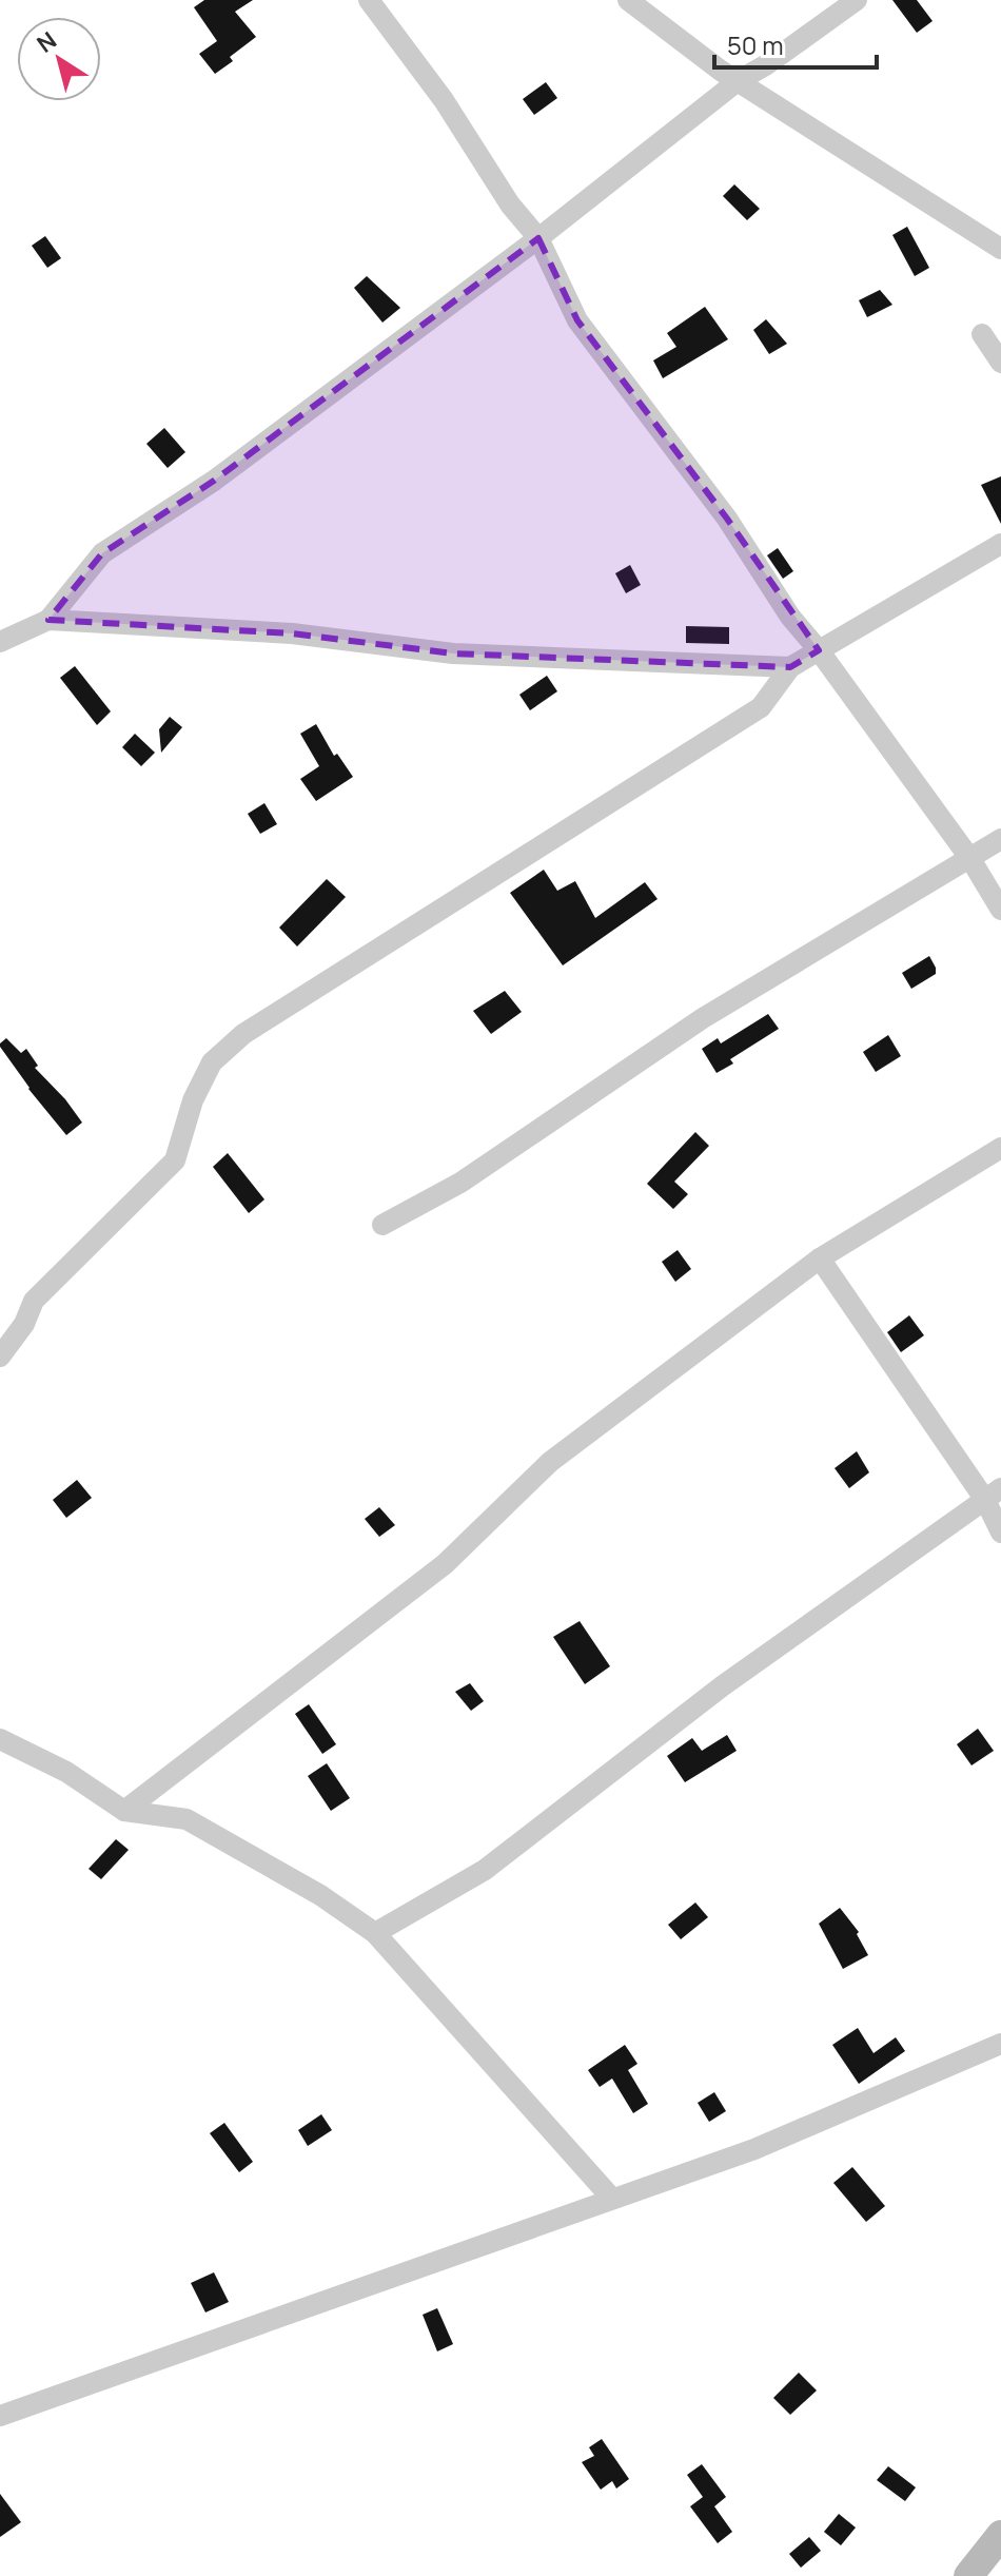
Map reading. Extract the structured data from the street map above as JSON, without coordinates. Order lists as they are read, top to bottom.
{
  "scale_bar": "50 m",
  "north": "top left"
}
